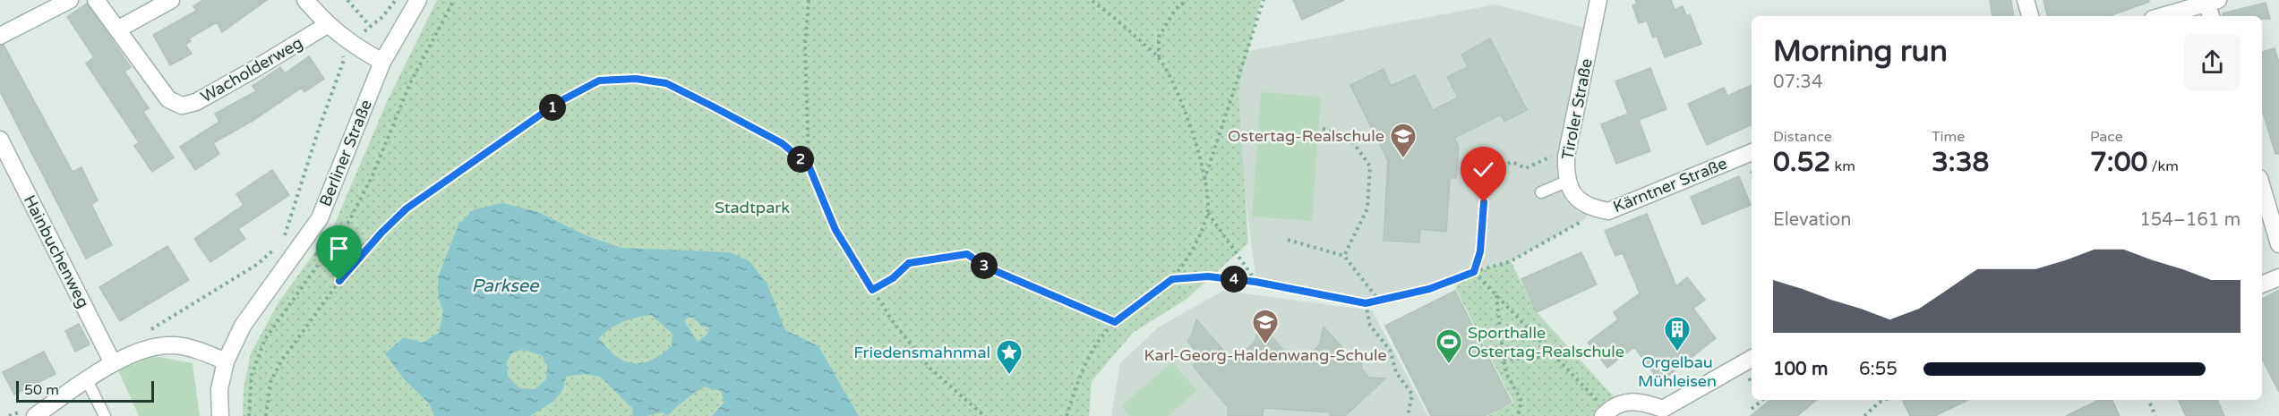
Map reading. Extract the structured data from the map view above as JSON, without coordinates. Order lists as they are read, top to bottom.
{
  "streets": {
    "street": [
      "Wacholderweg",
      "Tiroler Straße",
      "Berliner Straße",
      "Kärntner Straße",
      "Hainbuchenweg"
    ]
  },
  "crossings": [
    ["Tiroler Straße", "Kärntner Straße"]
  ],
  "water": ["Parksee"],
  "parks": ["Stadtpark"],
  "places": {
    "school or university": ["Ostertag-Realschule", "Karl-Georg-Haldenwang-Schule"],
    "building": ["Orgelbau Mühleisen"],
    "sports": ["Sporthalle Ostertag-Realschule"],
    "place": ["Friedensmahnmal"]
  },
  "scale_bar": "50 m",
  "page": {
    "heading": ["Morning run", "07:34"],
    "pins": [
      "1",
      "2",
      "3",
      "4"
    ],
    "stats": [
      ["Distance", "0.52 km"],
      ["Time", "3:38"],
      ["Pace", "7:00 /km"]
    ],
    "chart": ["Elevation", "154–161 m"],
    "list": [
      {
        "name": "100 m",
        "note": "6:55"
      }
    ],
    "scale": "50 m"
  }
}
